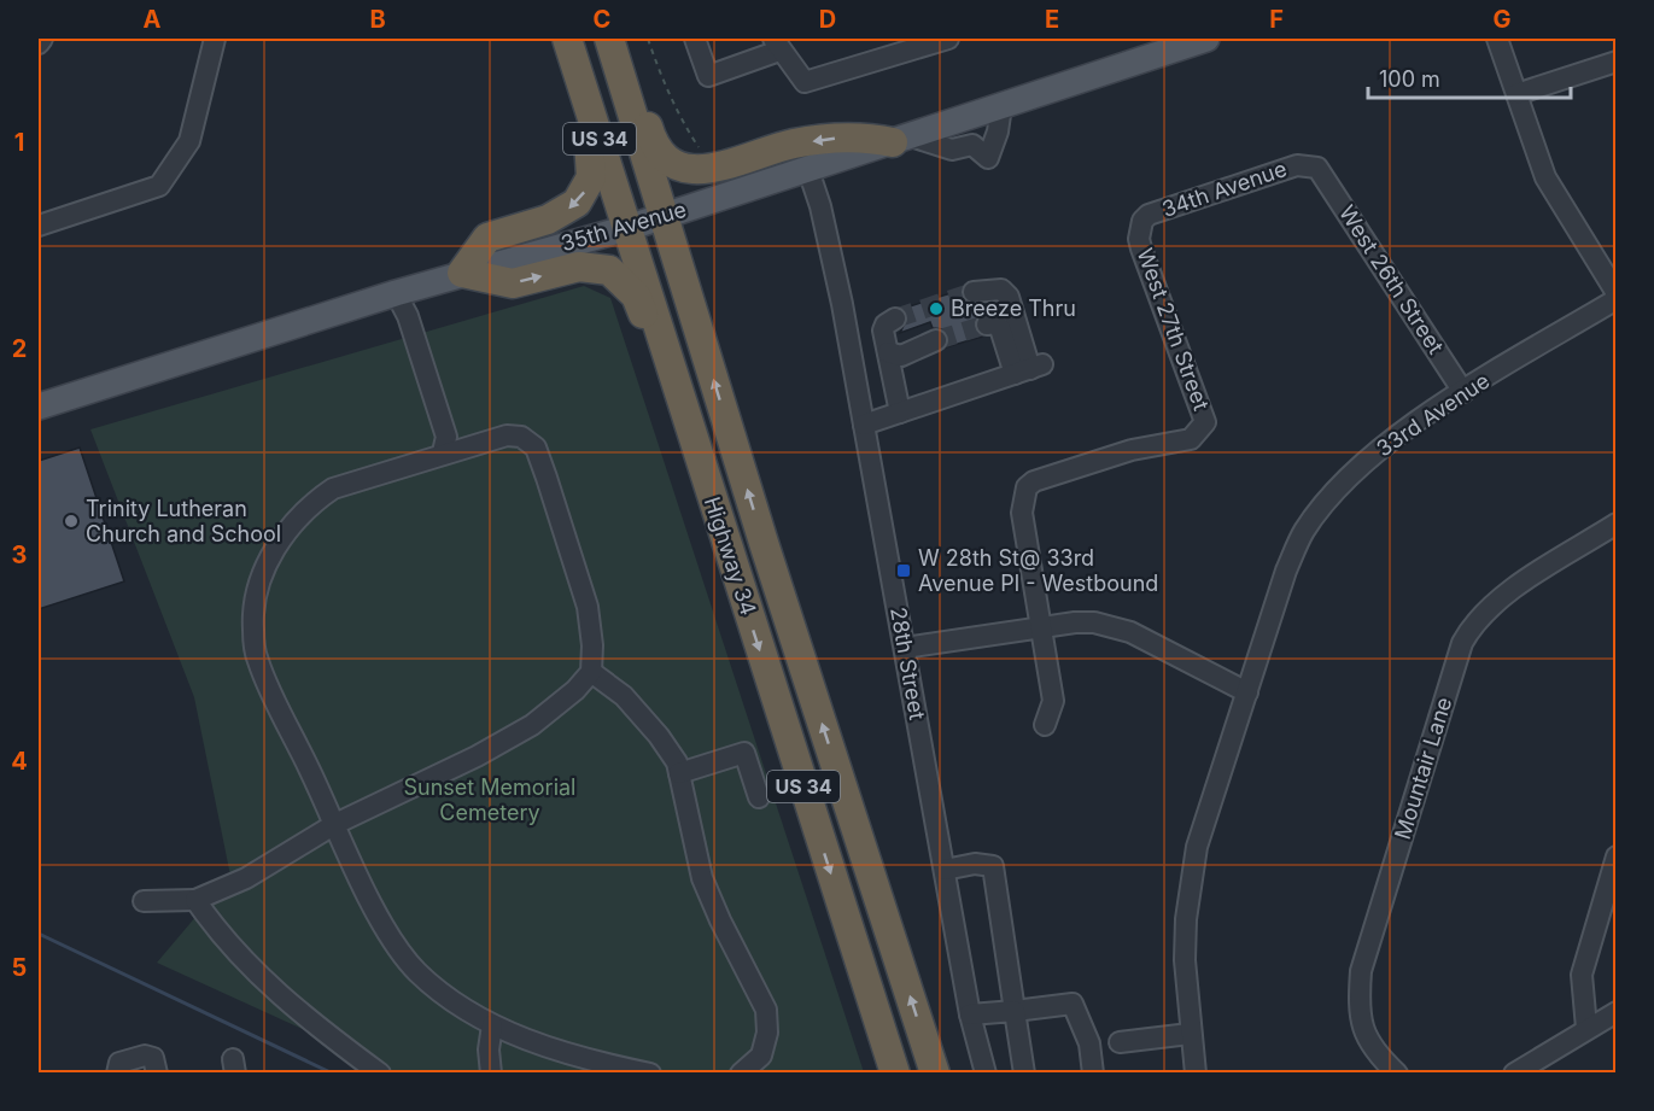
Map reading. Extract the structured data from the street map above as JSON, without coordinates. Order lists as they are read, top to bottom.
{
  "streets": {
    "highway": ["US 34", "Highway 34"],
    "main road": ["35th Avenue"],
    "street": [
      "34th Avenue",
      "West 26th Street",
      "West 27th Street",
      "33rd Avenue",
      "28th Street",
      "Mountair Lane"
    ]
  },
  "crossings": [
    ["34th Avenue", "West 26th Street"],
    ["34th Avenue", "West 27th Street"],
    ["35th Avenue", "Highway 34"],
    ["35th Avenue", "28th Street"],
    ["West 26th Street", "33rd Avenue"]
  ],
  "parks": ["Sunset Memorial Cemetery"],
  "places": {
    "other": ["Breeze Thru", "Trinity Lutheran Church and School"],
    "transit": ["W 28th St@ 33rd Avenue Pl - Westbound"]
  },
  "scale_bar": "100 m",
  "grid": {
    "columns": [
      "A",
      "B",
      "C",
      "D",
      "E",
      "F",
      "G"
    ],
    "rows": [
      "1",
      "2",
      "3",
      "4",
      "5"
    ]
  }
}
